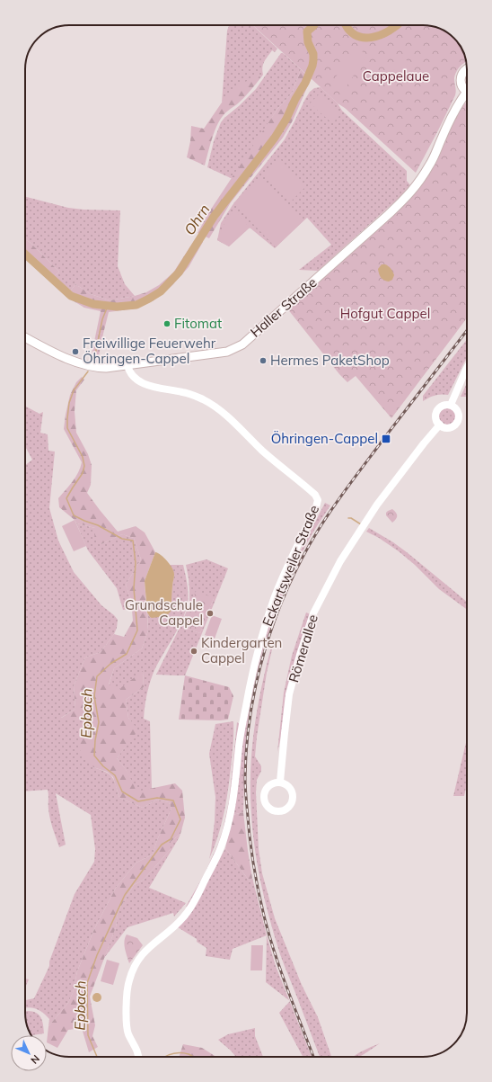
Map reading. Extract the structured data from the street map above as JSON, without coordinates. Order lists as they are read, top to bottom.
{
  "streets": {
    "main road": ["Haller Straße"],
    "street": ["Eckartsweiler Straße", "Römerallee"]
  },
  "crossings": [
    ["Haller Straße", "Eckartsweiler Straße"]
  ],
  "water": ["Ohrn", "Epbach"],
  "parks": ["Cappelaue", "Hofgut Cappel"],
  "places": {
    "other": [
      "Fitomat",
      "Freiwillige Feuerwehr Öhringen-Cappel",
      "Hermes PaketShop",
      "Grundschule Cappel",
      "Kindergarten Cappel"
    ],
    "transit": ["Öhringen-Cappel"]
  },
  "north": "bottom right"
}
